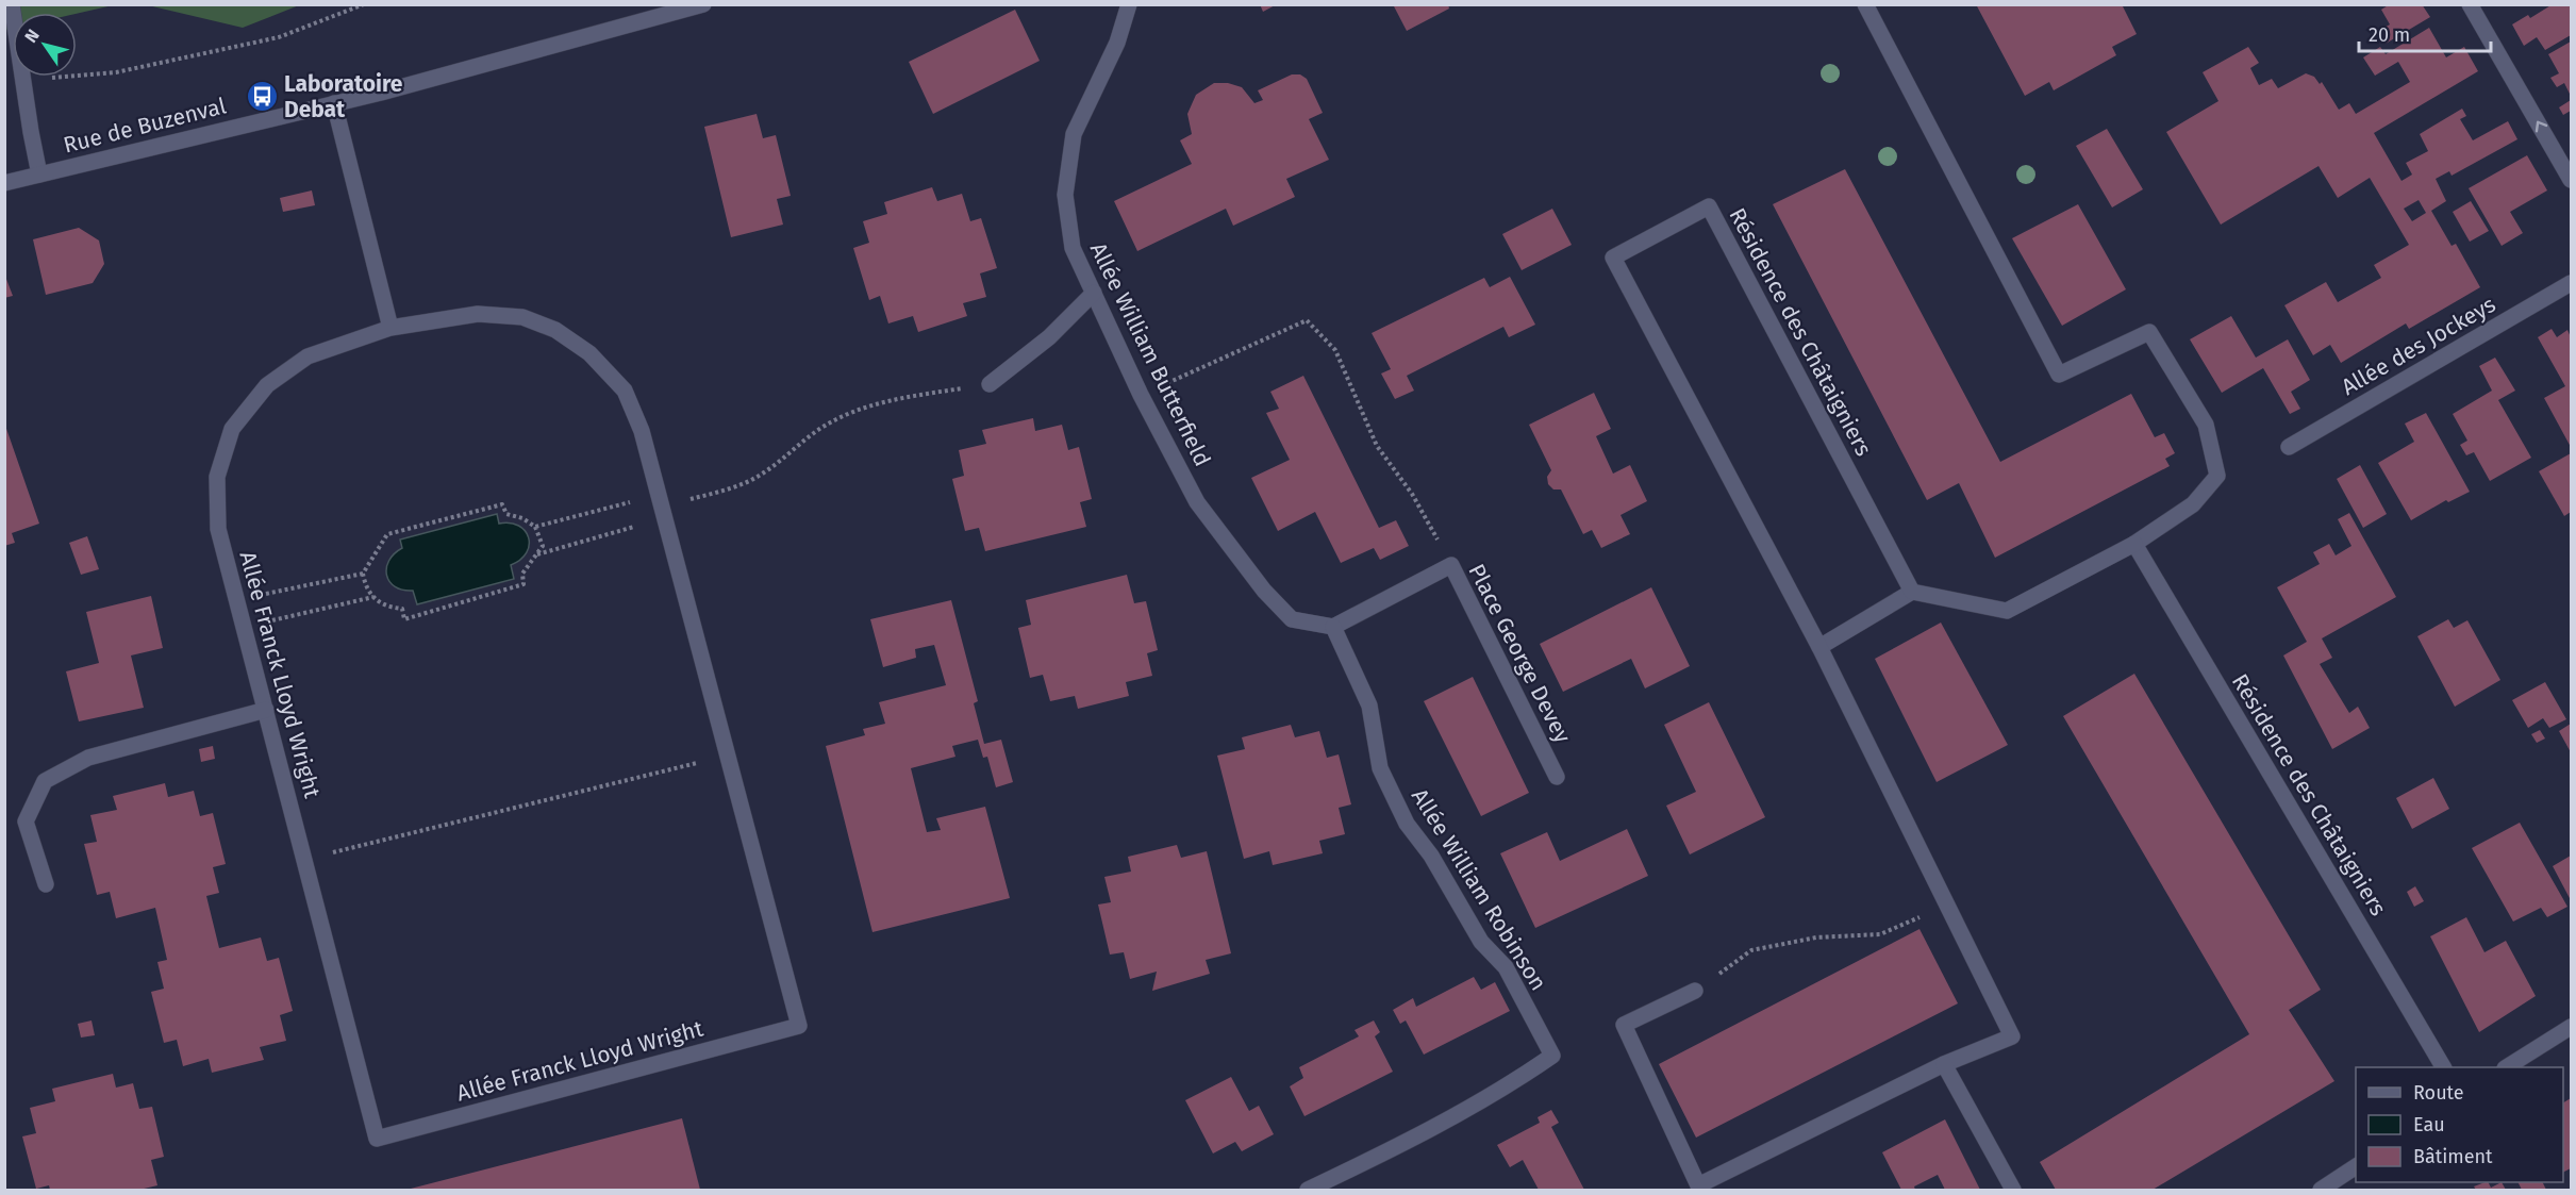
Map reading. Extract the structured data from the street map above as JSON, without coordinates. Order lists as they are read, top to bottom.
{
  "streets": {
    "street": [
      "Rue de Buzenval",
      "Résidence des Châtaigniers",
      "Allée des Jockeys",
      "Allée William Butterfield",
      "Place George Devey",
      "Allée Franck Lloyd Wright",
      "Allée William Robinson"
    ]
  },
  "crossings": [
    ["Allée William Butterfield", "Place George Devey"],
    ["Allée William Butterfield", "Allée William Robinson"],
    ["Place George Devey", "Allée William Robinson"]
  ],
  "places": {
    "bus stop": ["Laboratoire Debat"]
  },
  "legend": ["Route", "Eau", "Bâtiment"],
  "scale_bar": "20 m",
  "north": "top left"
}
